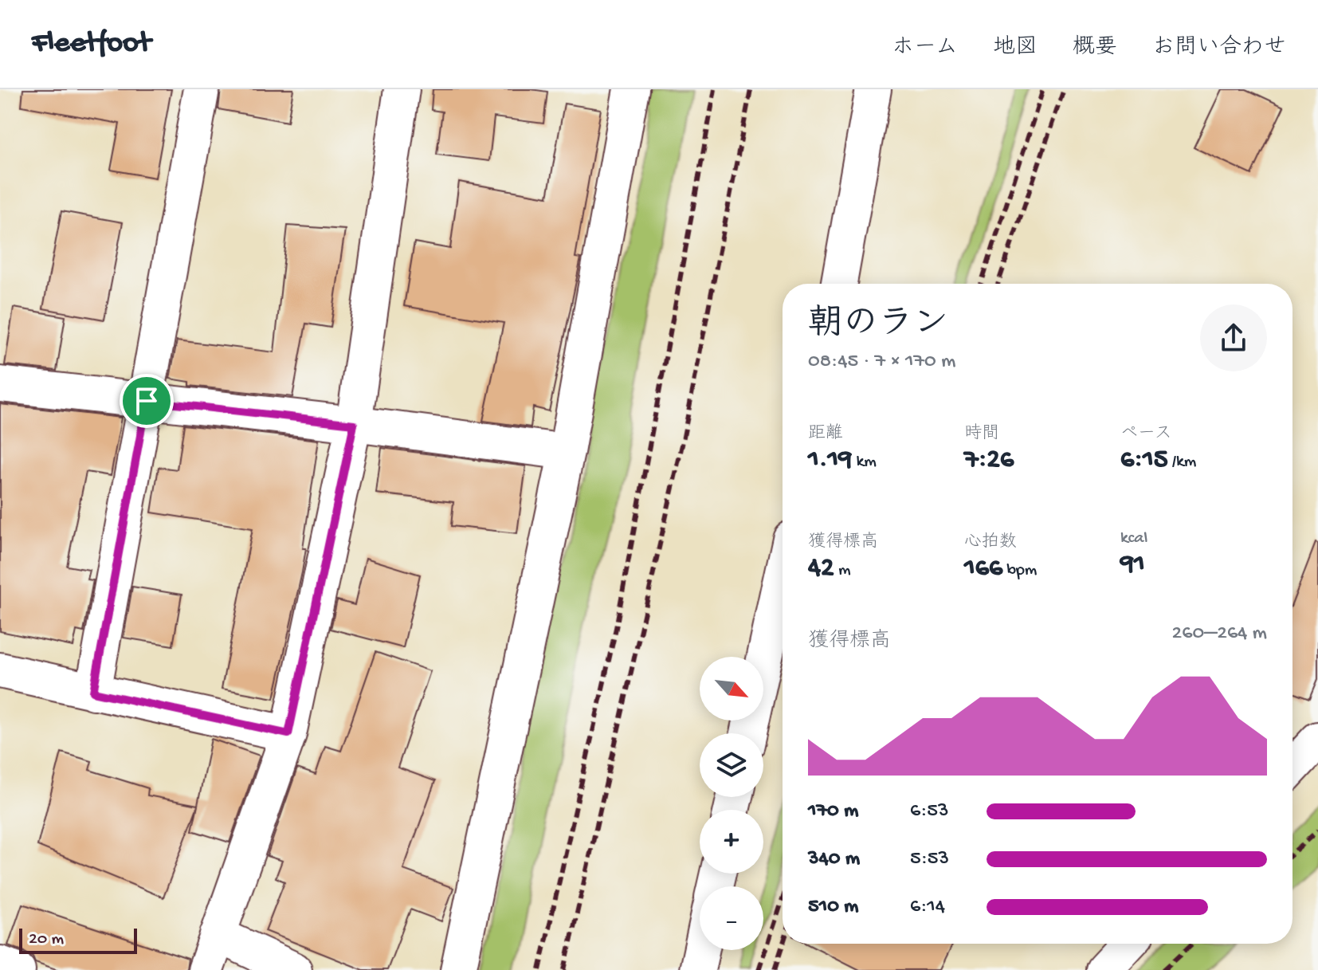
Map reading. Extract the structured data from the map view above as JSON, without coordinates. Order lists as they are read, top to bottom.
{
  "scale_bar": "20 m",
  "north": "bottom right",
  "page": {
    "header": "Fleetfoot",
    "nav": [
      "ホーム",
      "地図",
      "概要",
      "お問い合わせ"
    ],
    "heading": ["朝のラン", "08:45 · 7 × 170 m"],
    "stats": [
      ["距離", "1.19 km"],
      ["時間", "7:26"],
      ["ペース", "6:15 /km"],
      ["獲得標高", "42 m"],
      ["心拍数", "166 bpm"],
      ["kcal", "91"]
    ],
    "chart": ["獲得標高", "260–264 m"],
    "map_buttons": ["+", "−"],
    "list": [
      {
        "name": "170 m",
        "note": "6:53"
      },
      {
        "name": "340 m",
        "note": "5:53"
      },
      {
        "name": "510 m",
        "note": "6:14"
      }
    ],
    "scale": "20 m"
  }
}
